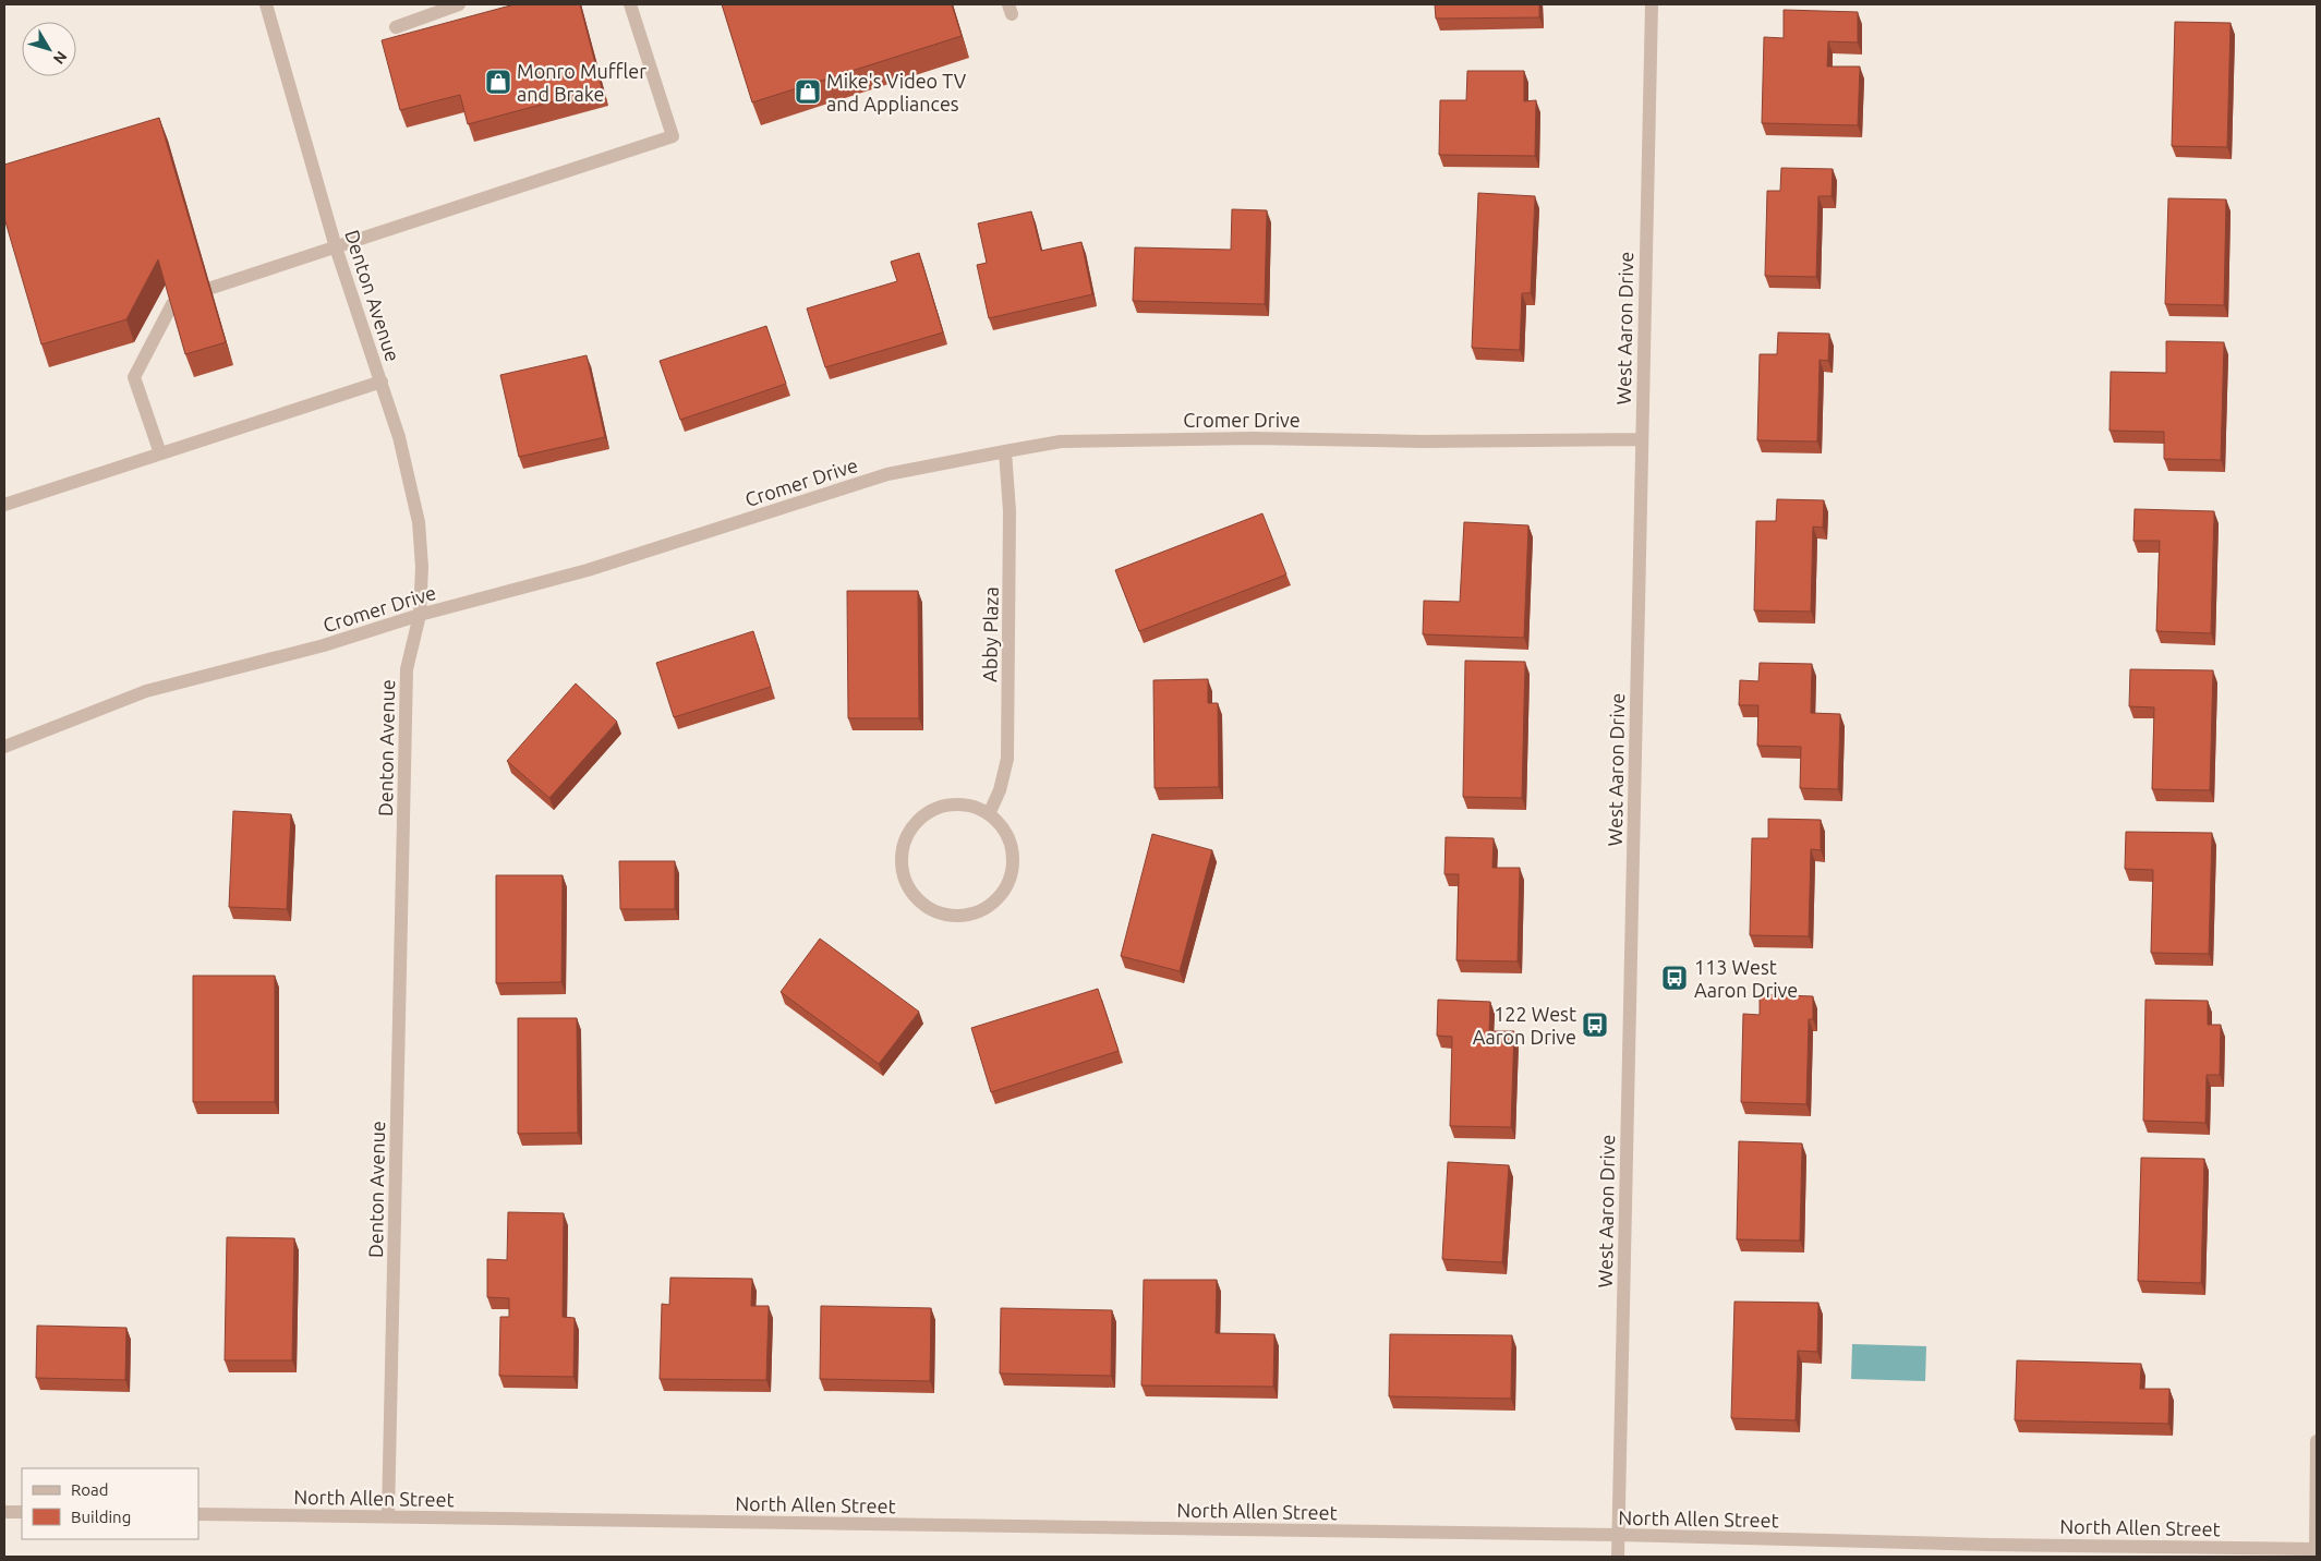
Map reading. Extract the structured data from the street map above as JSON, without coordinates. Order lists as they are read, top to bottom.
{
  "streets": {
    "street": [
      "Denton Avenue",
      "West Aaron Drive",
      "Cromer Drive",
      "Abby Plaza",
      "North Allen Street"
    ]
  },
  "crossings": [
    ["Denton Avenue", "Cromer Drive"],
    ["Denton Avenue", "North Allen Street"],
    ["West Aaron Drive", "Cromer Drive"],
    ["West Aaron Drive", "North Allen Street"],
    ["Cromer Drive", "Abby Plaza"]
  ],
  "places": {
    "shop": ["Monro Muffler and Brake", "Mike's Video TV and Appliances"],
    "bus stop": ["113 West Aaron Drive", "122 West Aaron Drive"]
  },
  "legend": ["Road", "Building"],
  "north": "bottom right"
}
